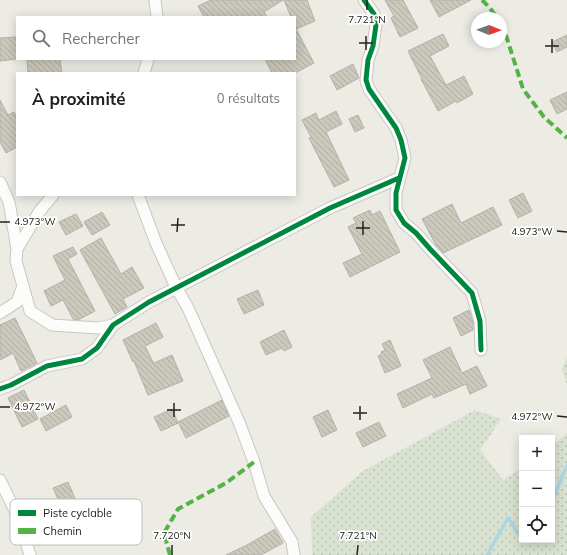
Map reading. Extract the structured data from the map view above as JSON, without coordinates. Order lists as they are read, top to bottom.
{
  "legend": ["Piste cyclable", "Chemin"],
  "north": "right",
  "page": {
    "search": "Rechercher",
    "heading": ["À proximité", "0 résultats"],
    "map_buttons": ["+", "−"]
  },
  "coordinates": [
    "7.721°N",
    "4.973°W",
    "4.972°W",
    "7.720°N"
  ]
}
